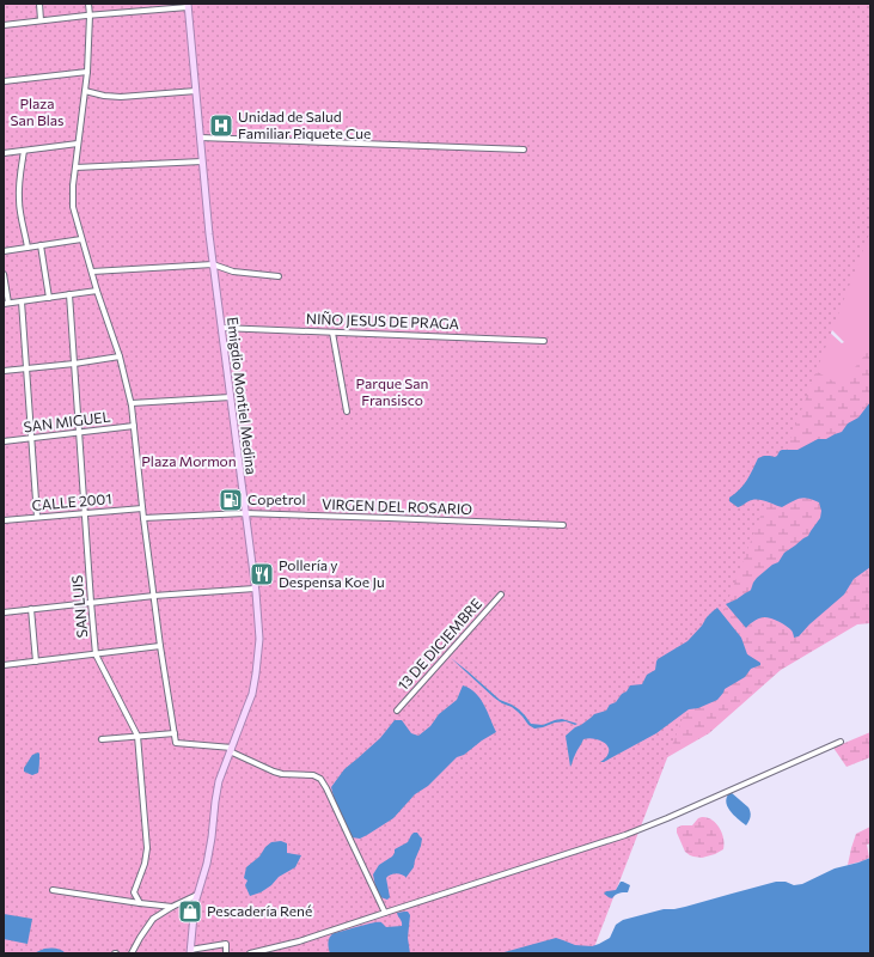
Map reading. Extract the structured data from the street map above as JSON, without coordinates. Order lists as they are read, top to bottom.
{
  "streets": {
    "main road": ["Emigdio Montiel Medina"],
    "street": [
      "NIÑO JESUS DE PRAGA",
      "SAN MIGUEL",
      "CALLE 2001",
      "VIRGEN DEL ROSARIO",
      "SAN LUIS",
      "13 DE DICIEMBRE"
    ]
  },
  "crossings": [
    ["NIÑO JESUS DE PRAGA", "Emigdio Montiel Medina"],
    ["Emigdio Montiel Medina", "VIRGEN DEL ROSARIO"],
    ["SAN MIGUEL", "SAN LUIS"],
    ["CALLE 2001", "SAN LUIS"]
  ],
  "parks": ["Plaza San Blas", "Parque San Fransisco", "Plaza Mormon"],
  "places": {
    "hospital": ["Unidad de Salud Familiar Piquete Cue"],
    "fuel station": ["Copetrol"],
    "restaurant": ["Pollería y Despensa Koe Ju"],
    "shop": ["Pescadería René"]
  }
}
